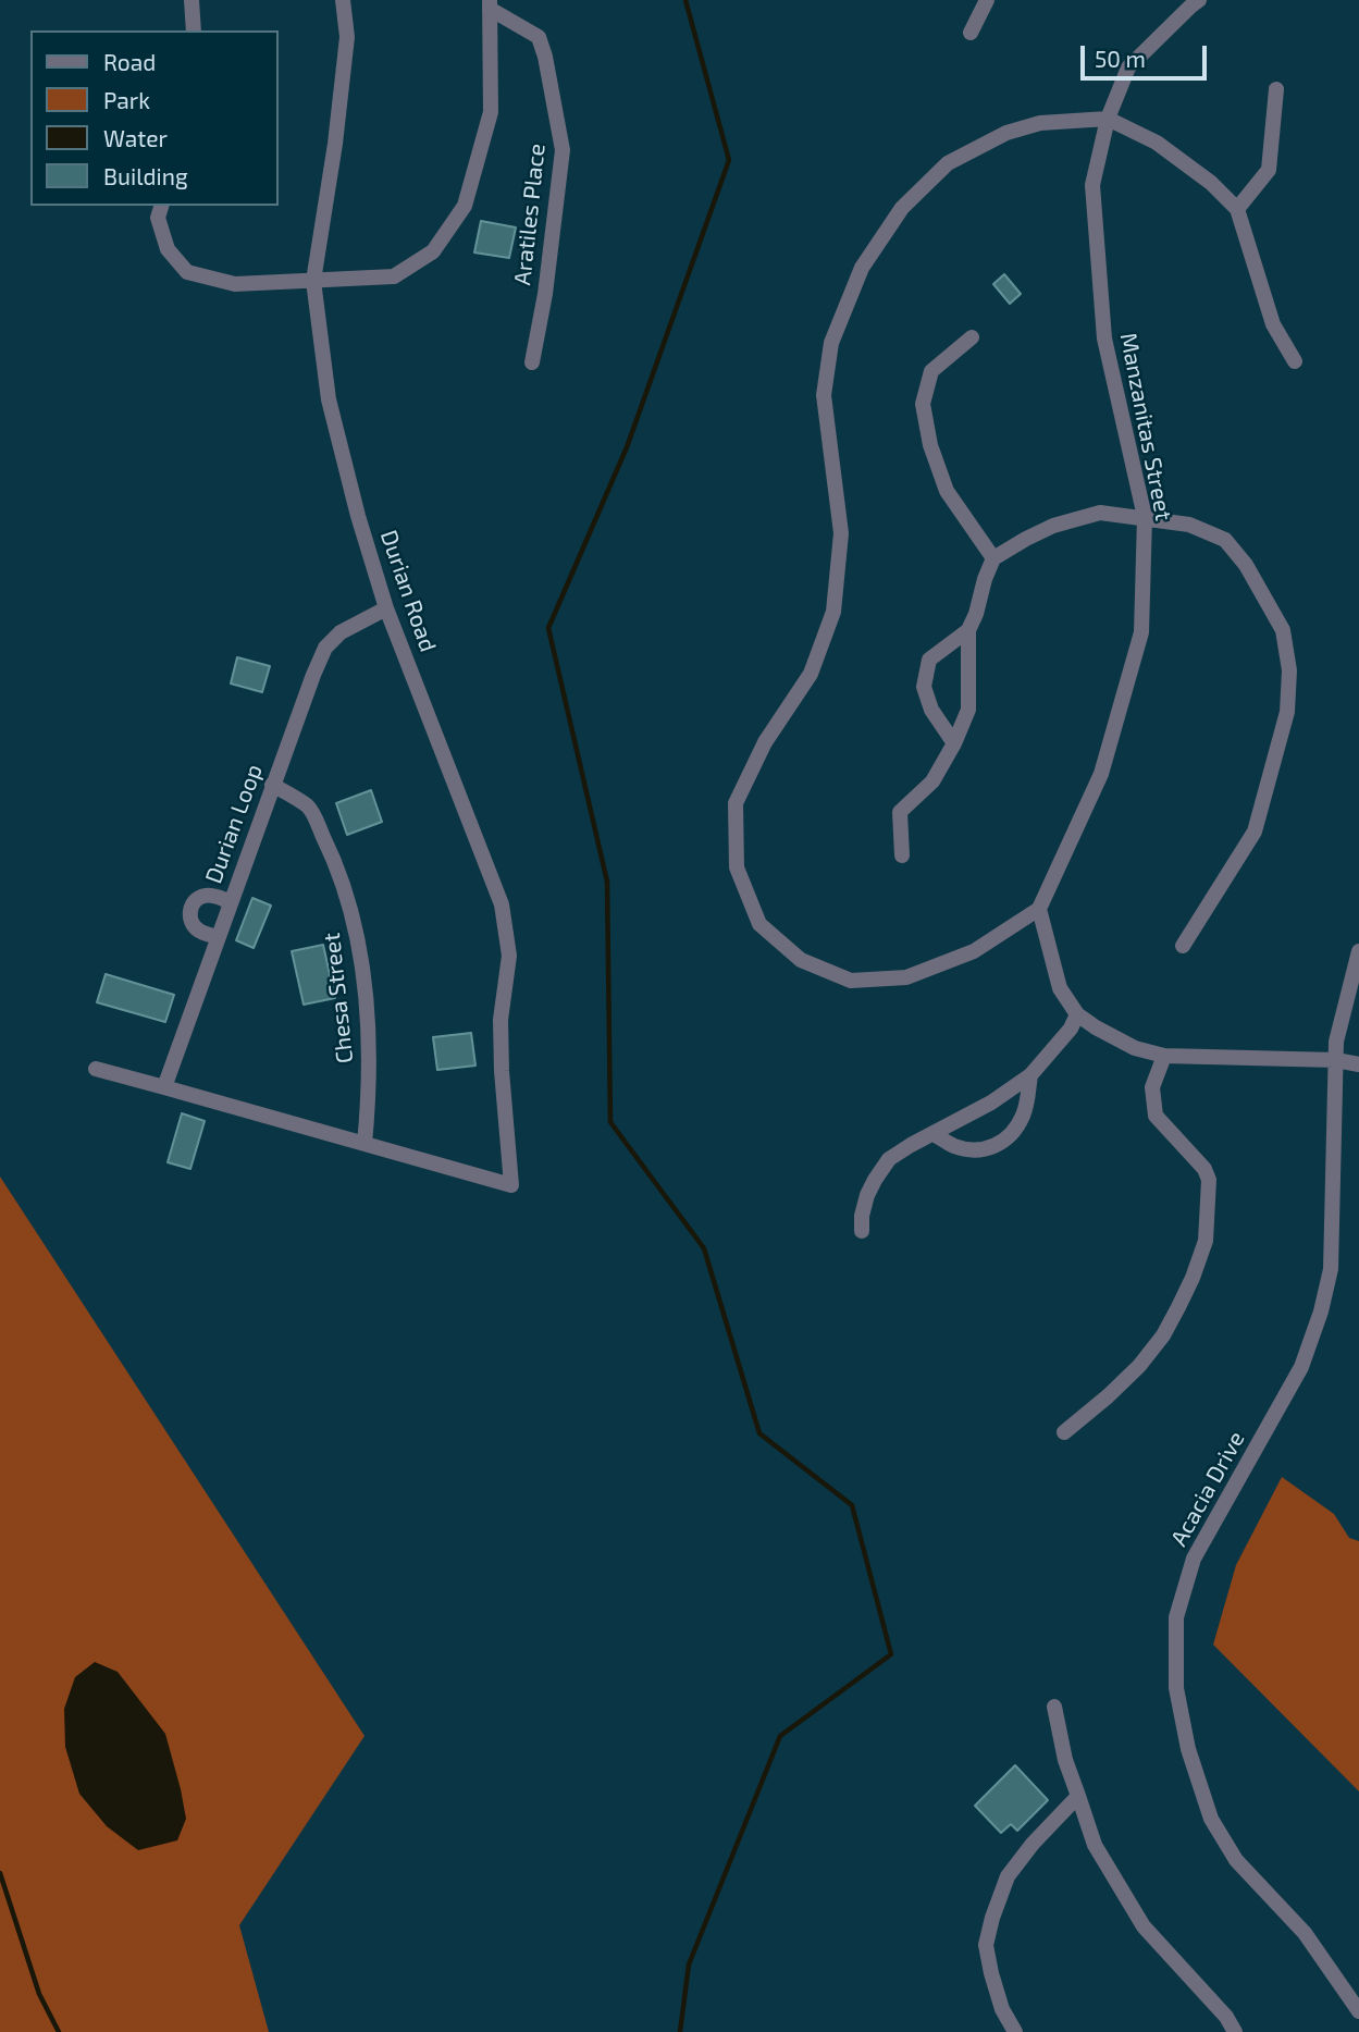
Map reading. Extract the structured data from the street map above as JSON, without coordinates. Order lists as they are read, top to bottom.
{
  "streets": {
    "street": [
      "Aratiles Place",
      "Manzanitas Street",
      "Durian Road",
      "Durian Loop",
      "Chesa Street",
      "Acacia Drive"
    ]
  },
  "crossings": [
    ["Durian Road", "Durian Loop"],
    ["Durian Road", "Chesa Street"],
    ["Durian Loop", "Chesa Street"]
  ],
  "legend": [
    "Road",
    "Park",
    "Water",
    "Building"
  ],
  "scale_bar": "50 m"
}
